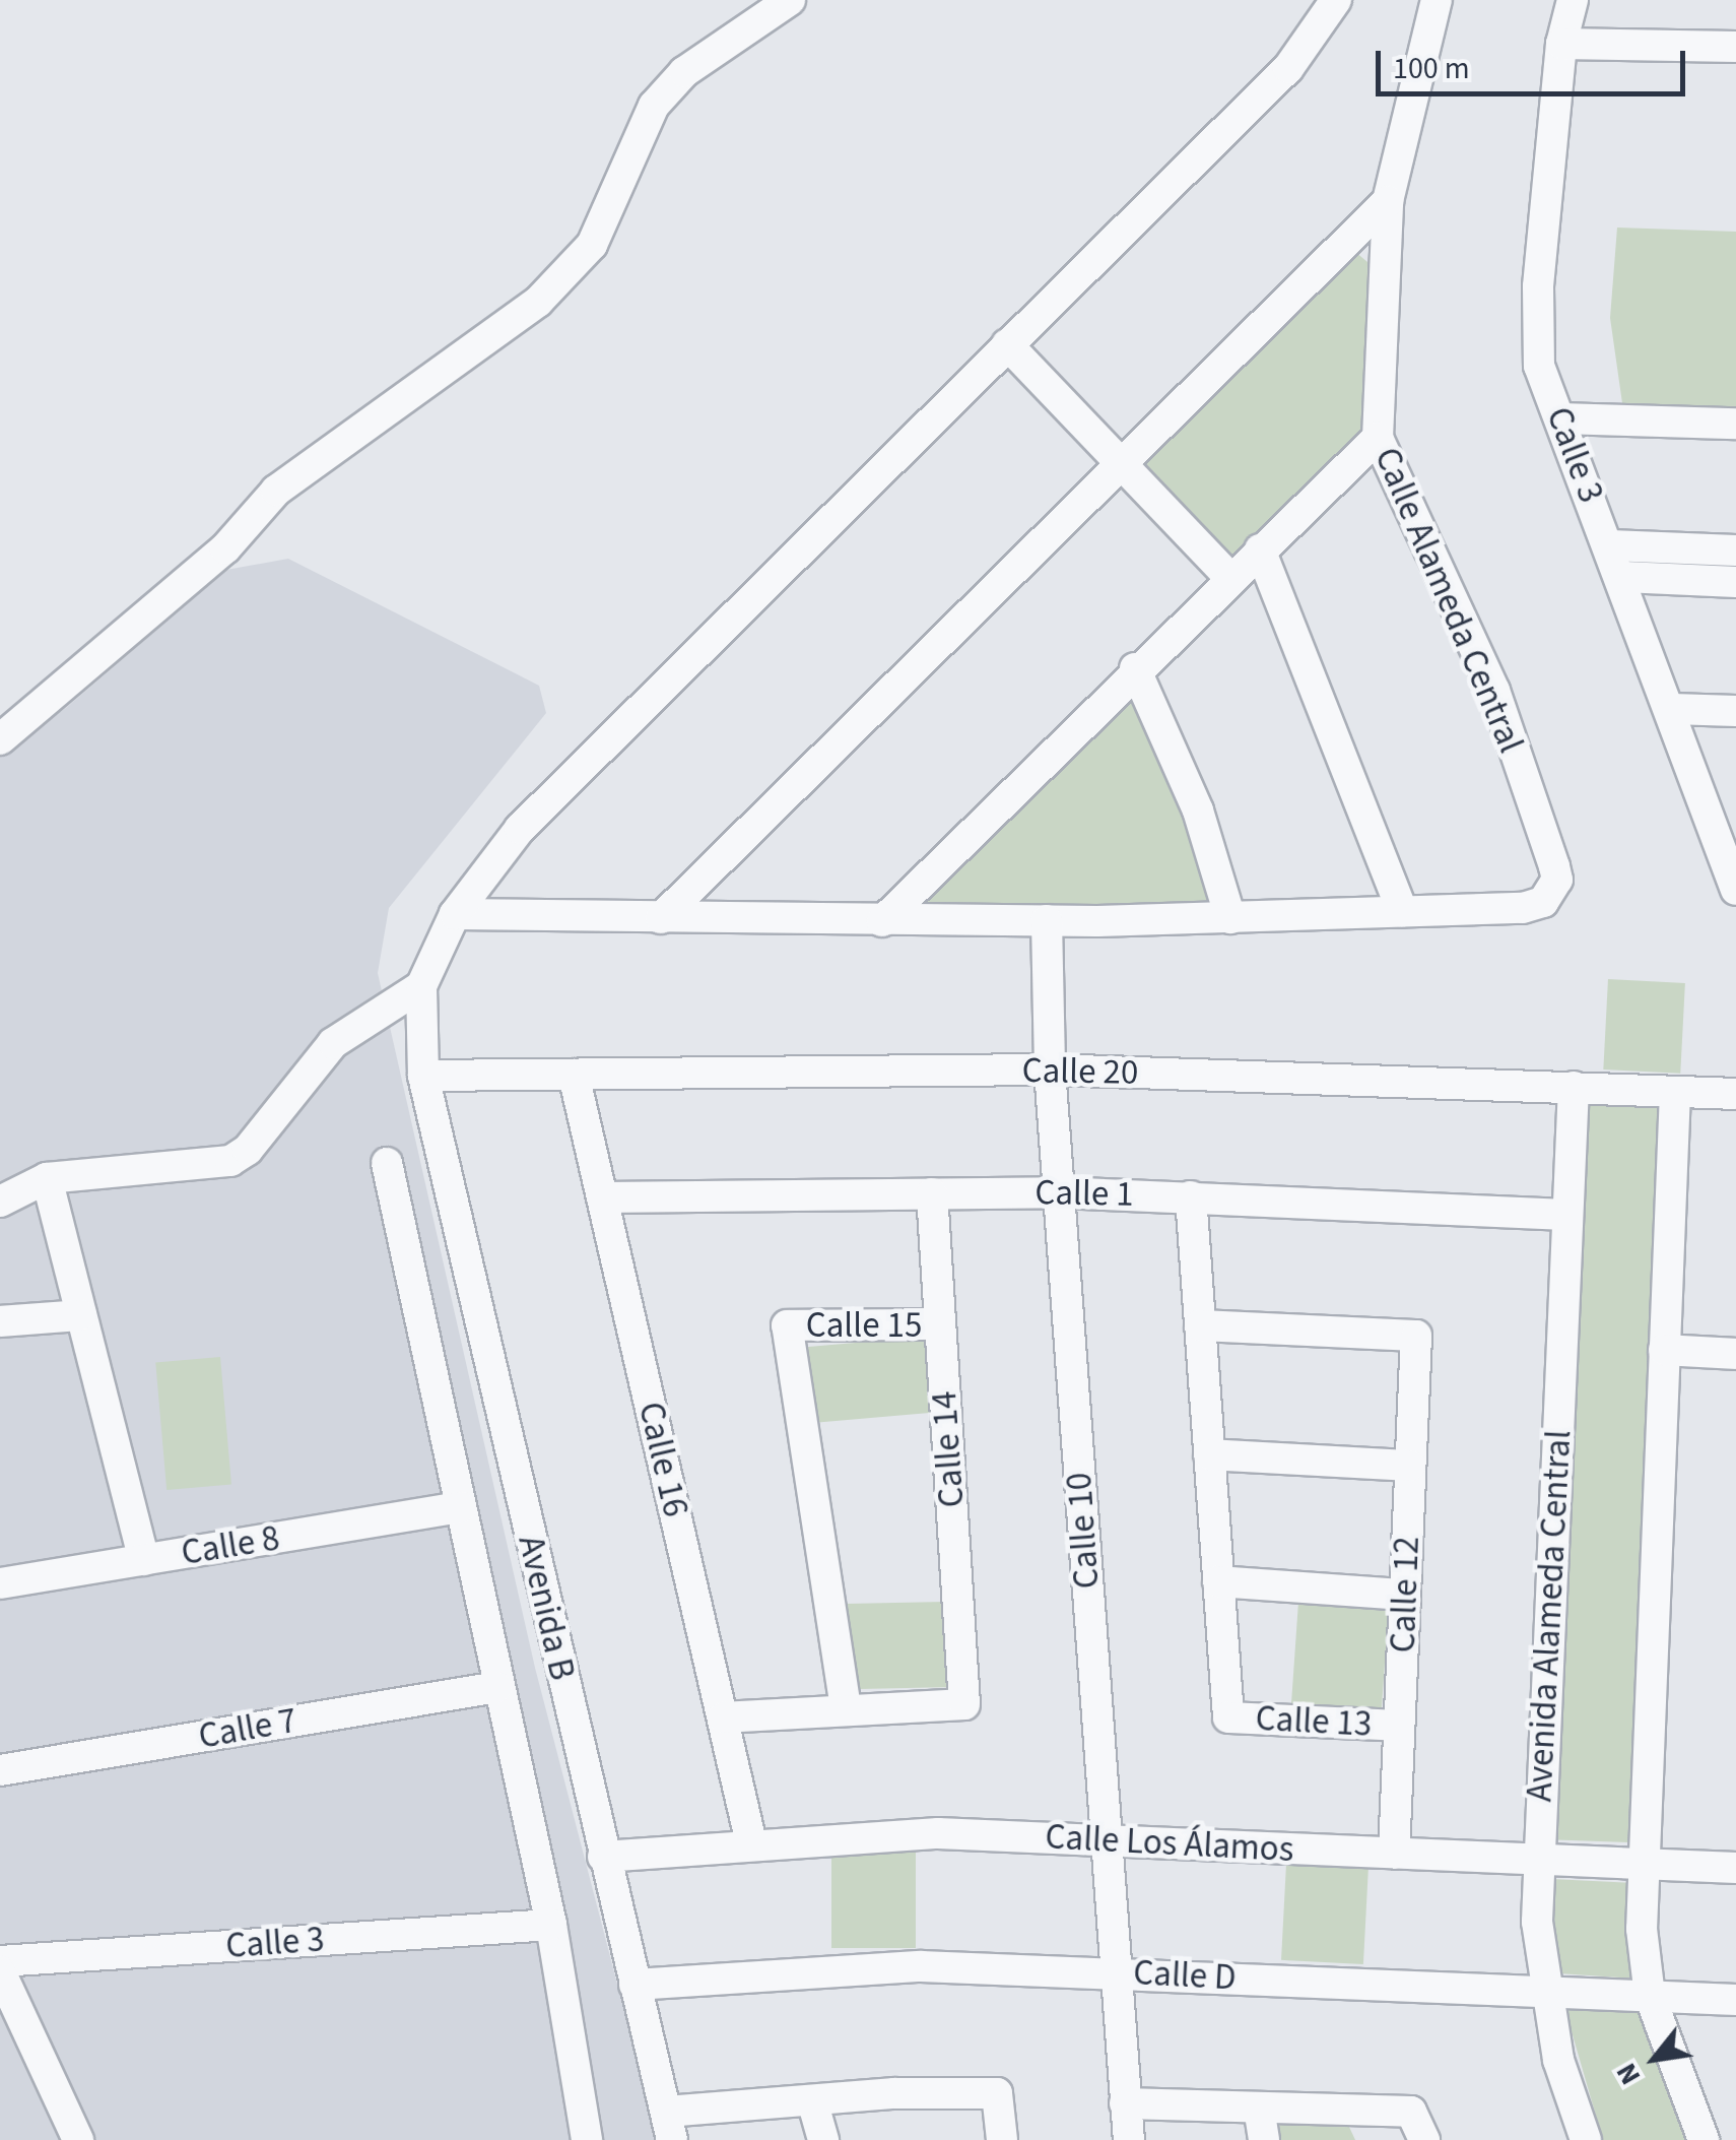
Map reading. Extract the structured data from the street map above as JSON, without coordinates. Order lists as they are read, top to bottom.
{
  "streets": {
    "street": [
      "Calle 3",
      "Calle Alameda Central",
      "Calle 20",
      "Calle 1",
      "Calle 15",
      "Calle 14",
      "Calle 16",
      "Calle 10",
      "Calle 8",
      "Calle 12",
      "Avenida B",
      "Avenida Alameda Central",
      "Calle 13",
      "Calle 7",
      "Calle Los Álamos",
      "Calle D"
    ]
  },
  "crossings": [
    ["Calle 3", "Avenida B"],
    ["Calle 20", "Calle 16"],
    ["Calle 20", "Calle 10"],
    ["Calle 20", "Avenida B"],
    ["Calle 20", "Avenida Alameda Central"],
    ["Calle 1", "Calle 14"],
    ["Calle 1", "Calle 16"],
    ["Calle 1", "Calle 10"],
    ["Calle 1", "Avenida Alameda Central"],
    ["Calle 15", "Calle 14"],
    ["Calle 16", "Calle Los Álamos"],
    ["Calle 10", "Calle Los Álamos"],
    ["Calle 10", "Calle D"],
    ["Calle 8", "Avenida B"],
    ["Calle 12", "Calle 13"],
    ["Calle 12", "Calle Los Álamos"],
    ["Avenida B", "Calle 7"],
    ["Avenida B", "Calle Los Álamos"],
    ["Avenida B", "Calle D"],
    ["Avenida Alameda Central", "Calle Los Álamos"],
    ["Avenida Alameda Central", "Calle D"]
  ],
  "scale_bar": "100 m",
  "north": "bottom left"
}
